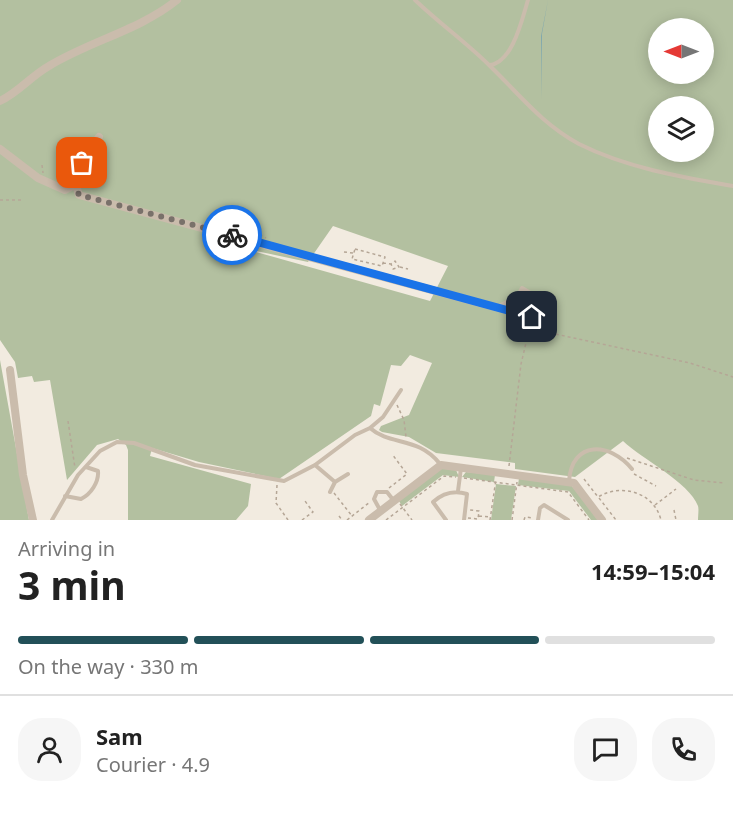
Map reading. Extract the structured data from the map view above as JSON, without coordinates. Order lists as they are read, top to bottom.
{
  "north": "left",
  "page": {
    "heading": ["3 min", "Arriving in", "14:59–15:04"],
    "panel": ["Sam", "Courier · 4.9"],
    "bar": "On the way · 330 m"
  }
}
